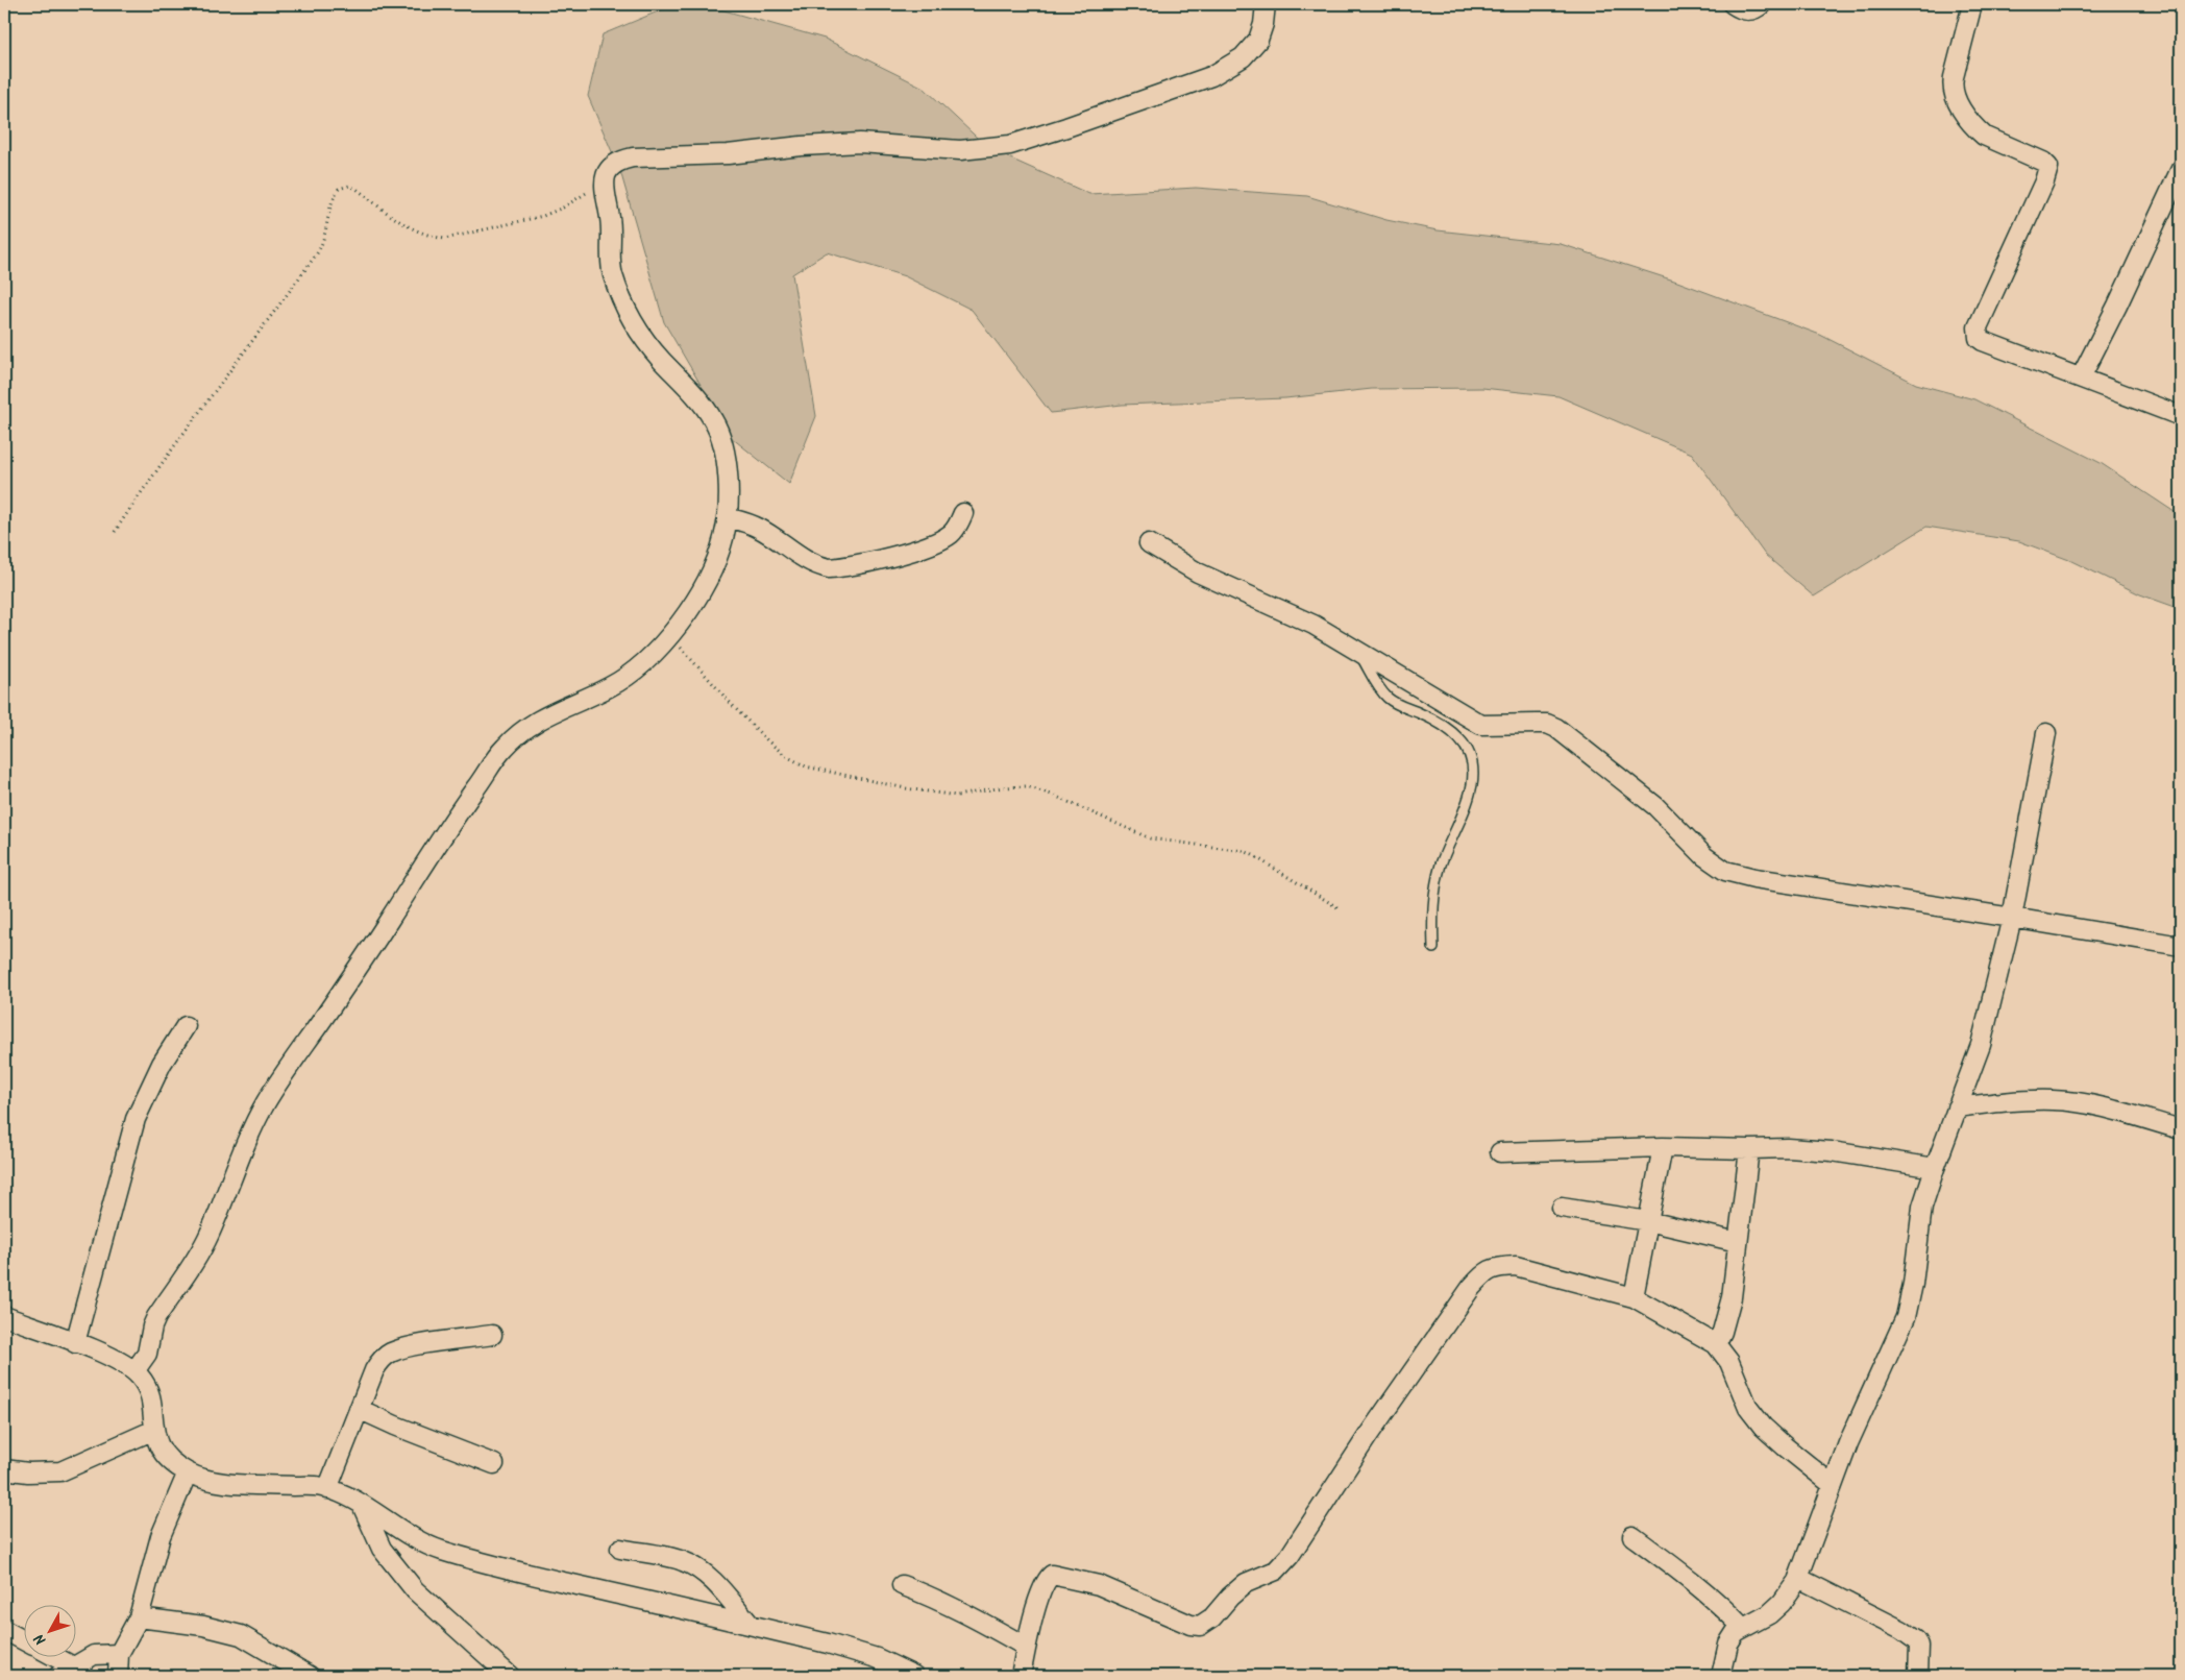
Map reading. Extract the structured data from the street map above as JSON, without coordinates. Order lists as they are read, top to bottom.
{
  "north": "bottom left"
}
